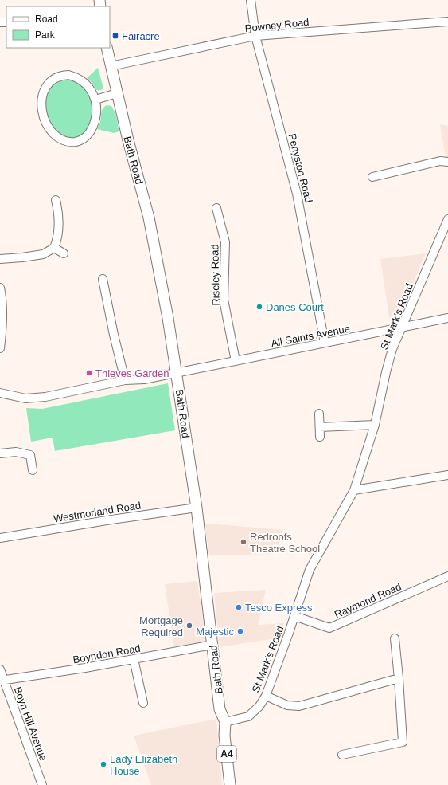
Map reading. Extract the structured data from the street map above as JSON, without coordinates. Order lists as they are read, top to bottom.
{
  "streets": {
    "main road": ["Bath Road", "A4"],
    "street": [
      "Powney Road",
      "Penyston Road",
      "Riseley Road",
      "St Mark's Road",
      "All Saints Avenue",
      "Westmorland Road",
      "Raymond Road",
      "Boyndon Road",
      "Boyn Hill Avenue"
    ]
  },
  "crossings": [
    ["Powney Road", "Bath Road"],
    ["Powney Road", "Penyston Road"],
    ["Bath Road", "St Mark's Road"],
    ["Bath Road", "All Saints Avenue"],
    ["Bath Road", "Westmorland Road"],
    ["Bath Road", "Boyndon Road"],
    ["Penyston Road", "All Saints Avenue"],
    ["Riseley Road", "All Saints Avenue"],
    ["St Mark's Road", "All Saints Avenue"],
    ["St Mark's Road", "Raymond Road"],
    ["Boyndon Road", "Boyn Hill Avenue"]
  ],
  "places": {
    "transit": ["Fairacre"],
    "other": [
      "Danes Court",
      "Thieves Garden",
      "Redroofs Theatre School",
      "Tesco Express",
      "Mortgage Required",
      "Majestic",
      "Lady Elizabeth House"
    ]
  },
  "legend": ["Road", "Park"]
}
